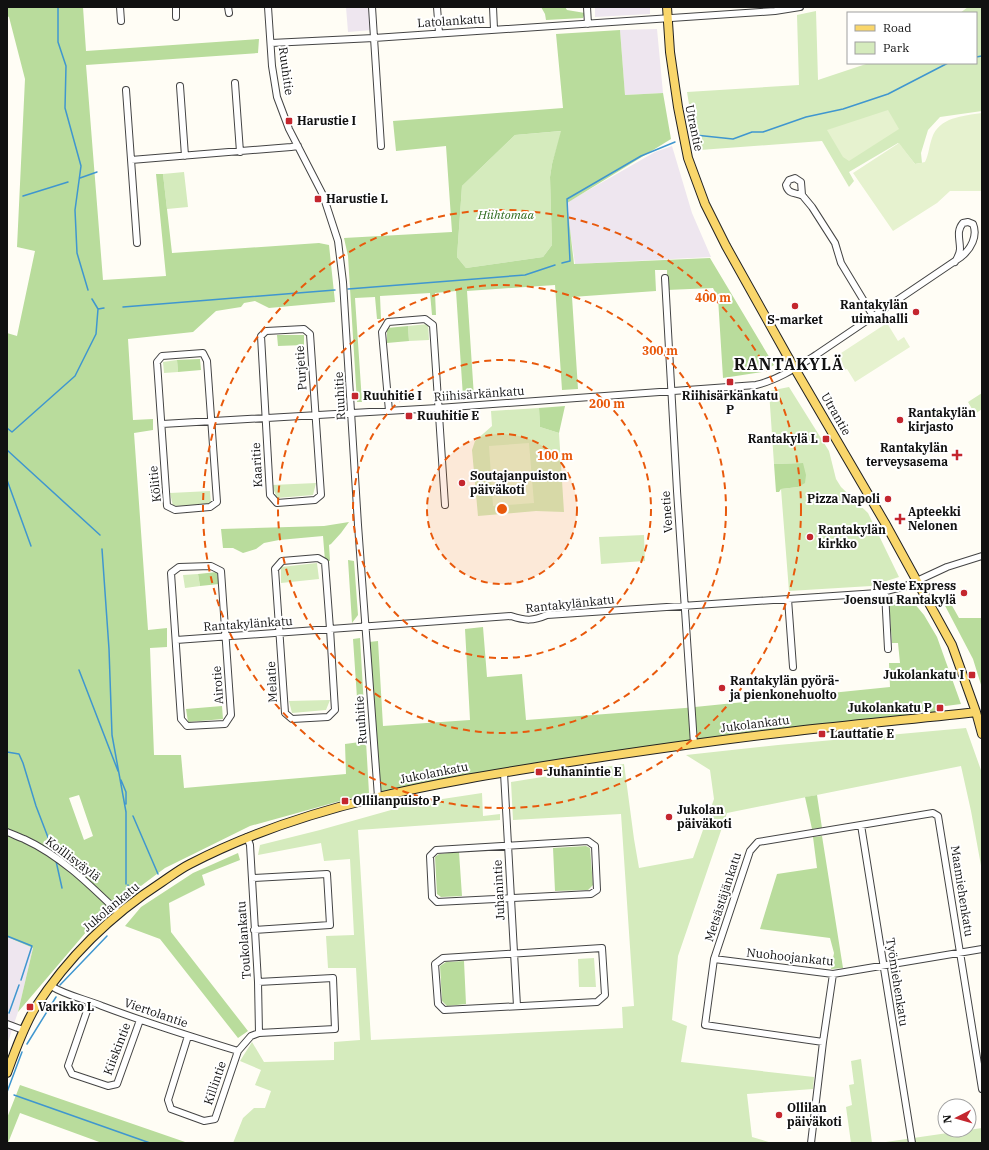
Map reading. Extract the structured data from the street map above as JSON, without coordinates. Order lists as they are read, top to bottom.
{
  "streets": {
    "main road": ["Utrantie", "Jukolankatu"],
    "street": [
      "Latolankatu",
      "Ruuhitie",
      "Purjetie",
      "Riihisärkänkatu",
      "Kaaritie",
      "Kölitie",
      "Venetie",
      "Rantakylänkatu",
      "Melatie",
      "Airotie",
      "Koillisväylä",
      "Juhanintie",
      "Maamiehenkatu",
      "Metsästäjänkatu",
      "Toukolankatu",
      "Nuohoojankatu",
      "Työmiehenkatu",
      "Viertolantie",
      "Kiiskintie",
      "Killintie"
    ]
  },
  "crossings": [
    ["Latolankatu", "Ruuhitie"],
    ["Latolankatu", "Utrantie"],
    ["Ruuhitie", "Riihisärkänkatu"],
    ["Ruuhitie", "Rantakylänkatu"],
    ["Ruuhitie", "Jukolankatu"],
    ["Utrantie", "Riihisärkänkatu"],
    ["Utrantie", "Rantakylänkatu"],
    ["Utrantie", "Jukolankatu"],
    ["Purjetie", "Riihisärkänkatu"],
    ["Purjetie", "Kaaritie"],
    ["Riihisärkänkatu", "Kaaritie"],
    ["Riihisärkänkatu", "Kölitie"],
    ["Riihisärkänkatu", "Venetie"],
    ["Venetie", "Rantakylänkatu"],
    ["Venetie", "Jukolankatu"],
    ["Rantakylänkatu", "Melatie"],
    ["Rantakylänkatu", "Airotie"],
    ["Jukolankatu", "Koillisväylä"],
    ["Jukolankatu", "Juhanintie"],
    ["Jukolankatu", "Toukolankatu"],
    ["Jukolankatu", "Viertolantie"],
    ["Maamiehenkatu", "Metsästäjänkatu"],
    ["Maamiehenkatu", "Nuohoojankatu"],
    ["Metsästäjänkatu", "Nuohoojankatu"],
    ["Metsästäjänkatu", "Työmiehenkatu"],
    ["Nuohoojankatu", "Työmiehenkatu"],
    ["Viertolantie", "Kiiskintie"],
    ["Viertolantie", "Killintie"]
  ],
  "districts": ["RANTAKYLÄ"],
  "parks": ["Hiihtomaa"],
  "places": {
    "transit": [
      "Harustie I",
      "Harustie L",
      "Riihisärkänkatu P",
      "Ruuhitie I",
      "Ruuhitie E",
      "Rantakylä L",
      "Jukolankatu I",
      "Jukolankatu P",
      "Lauttatie E",
      "Juhanintie E",
      "Ollilanpuisto P",
      "Varikko L"
    ],
    "other": [
      "S-market",
      "Rantakylän uimahalli",
      "Rantakylän kirjasto",
      "Soutajanpuiston päiväkoti",
      "Pizza Napoli",
      "Rantakylän kirkko",
      "Neste Express Joensuu Rantakylä",
      "Rantakylän pyörä- ja pienkonehuolto",
      "Jukolan päiväkoti",
      "Ollilan päiväkoti"
    ],
    "health": ["Rantakylän terveysasema", "Apteekki Nelonen"]
  },
  "legend": ["Road", "Park"],
  "north": "left",
  "rings": [
    "400 m",
    "300 m",
    "200 m",
    "100 m"
  ]
}
